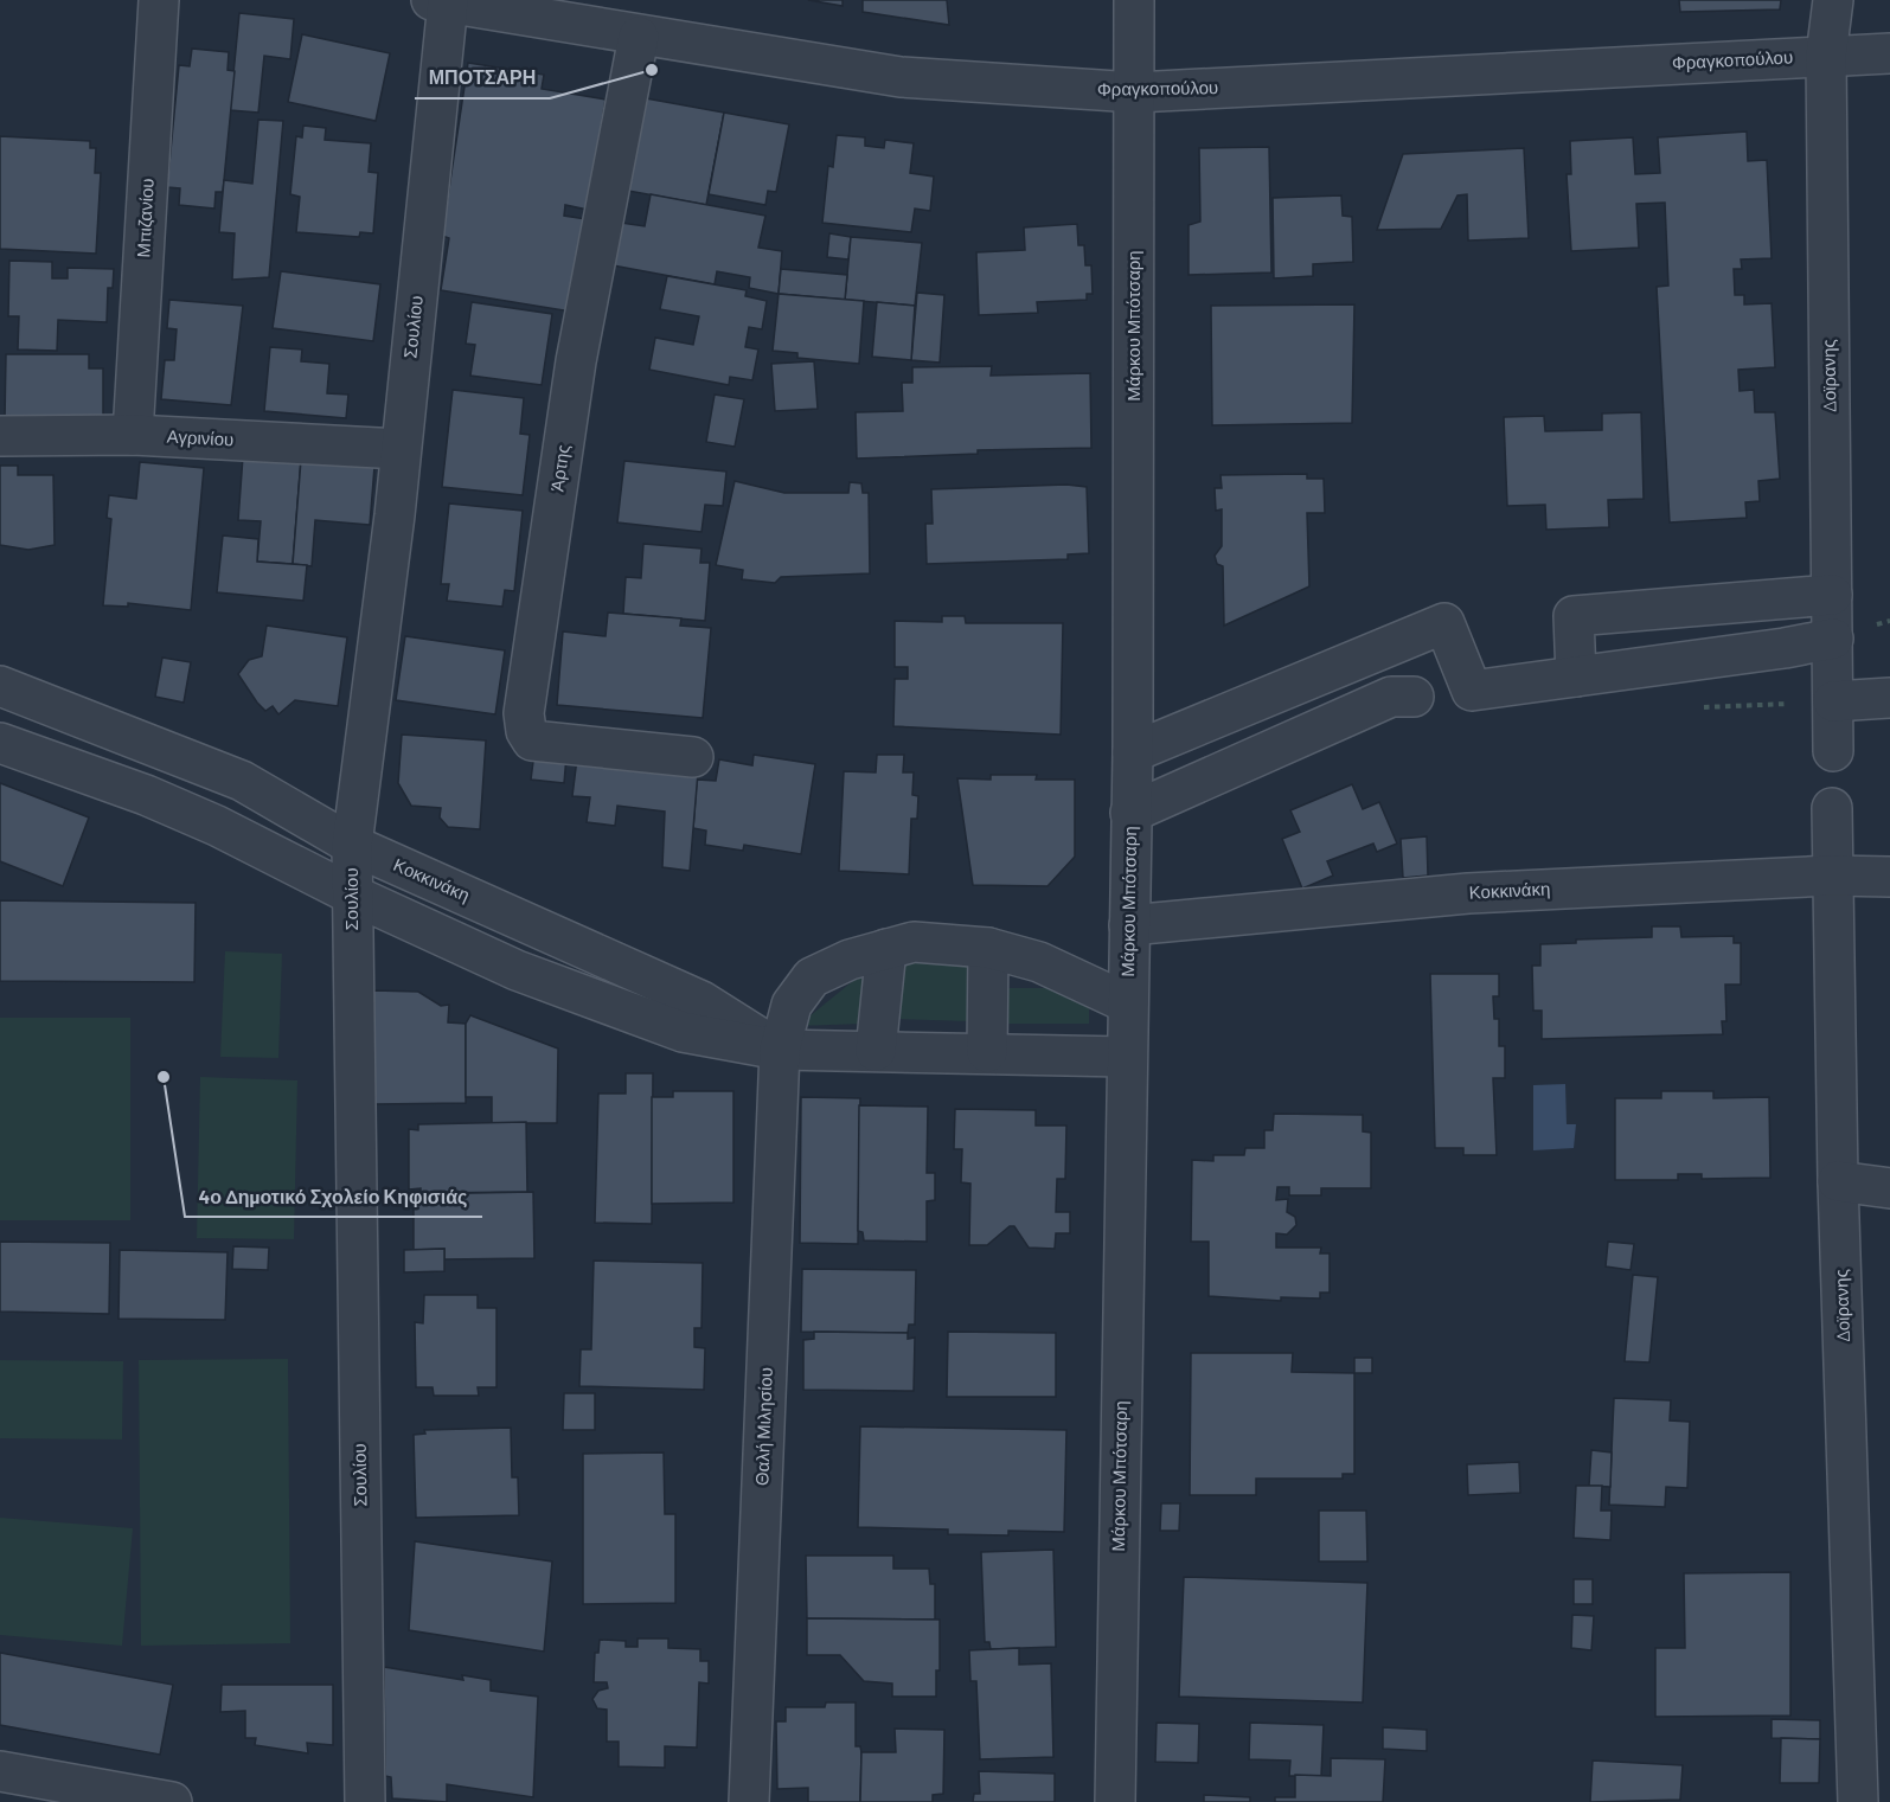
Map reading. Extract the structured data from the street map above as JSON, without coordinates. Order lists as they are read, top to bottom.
{
  "streets": {
    "street": [
      "Φραγκοπούλου",
      "Μπιζανίου",
      "Μάρκου Μπότσαρη",
      "Σουλίου",
      "Δοϊρανης",
      "Αγρινίου",
      "Άρτης",
      "Κοκκινάκη",
      "Θαλή Μιλησίου"
    ]
  },
  "crossings": [
    ["Φραγκοπούλου", "Μάρκου Μπότσαρη"],
    ["Φραγκοπούλου", "Σουλίου"],
    ["Φραγκοπούλου", "Δοϊρανης"],
    ["Φραγκοπούλου", "Άρτης"],
    ["Μπιζανίου", "Αγρινίου"],
    ["Μάρκου Μπότσαρη", "Κοκκινάκη"],
    ["Μάρκου Μπότσαρη", "Θαλή Μιλησίου"],
    ["Σουλίου", "Αγρινίου"],
    ["Σουλίου", "Κοκκινάκη"],
    ["Δοϊρανης", "Κοκκινάκη"],
    ["Κοκκινάκη", "Θαλή Μιλησίου"]
  ],
  "places": ["ΜΠΟΤΣΑΡΗ", "4ο Δημοτικό Σχολείο Κηφισιάς"]
}
